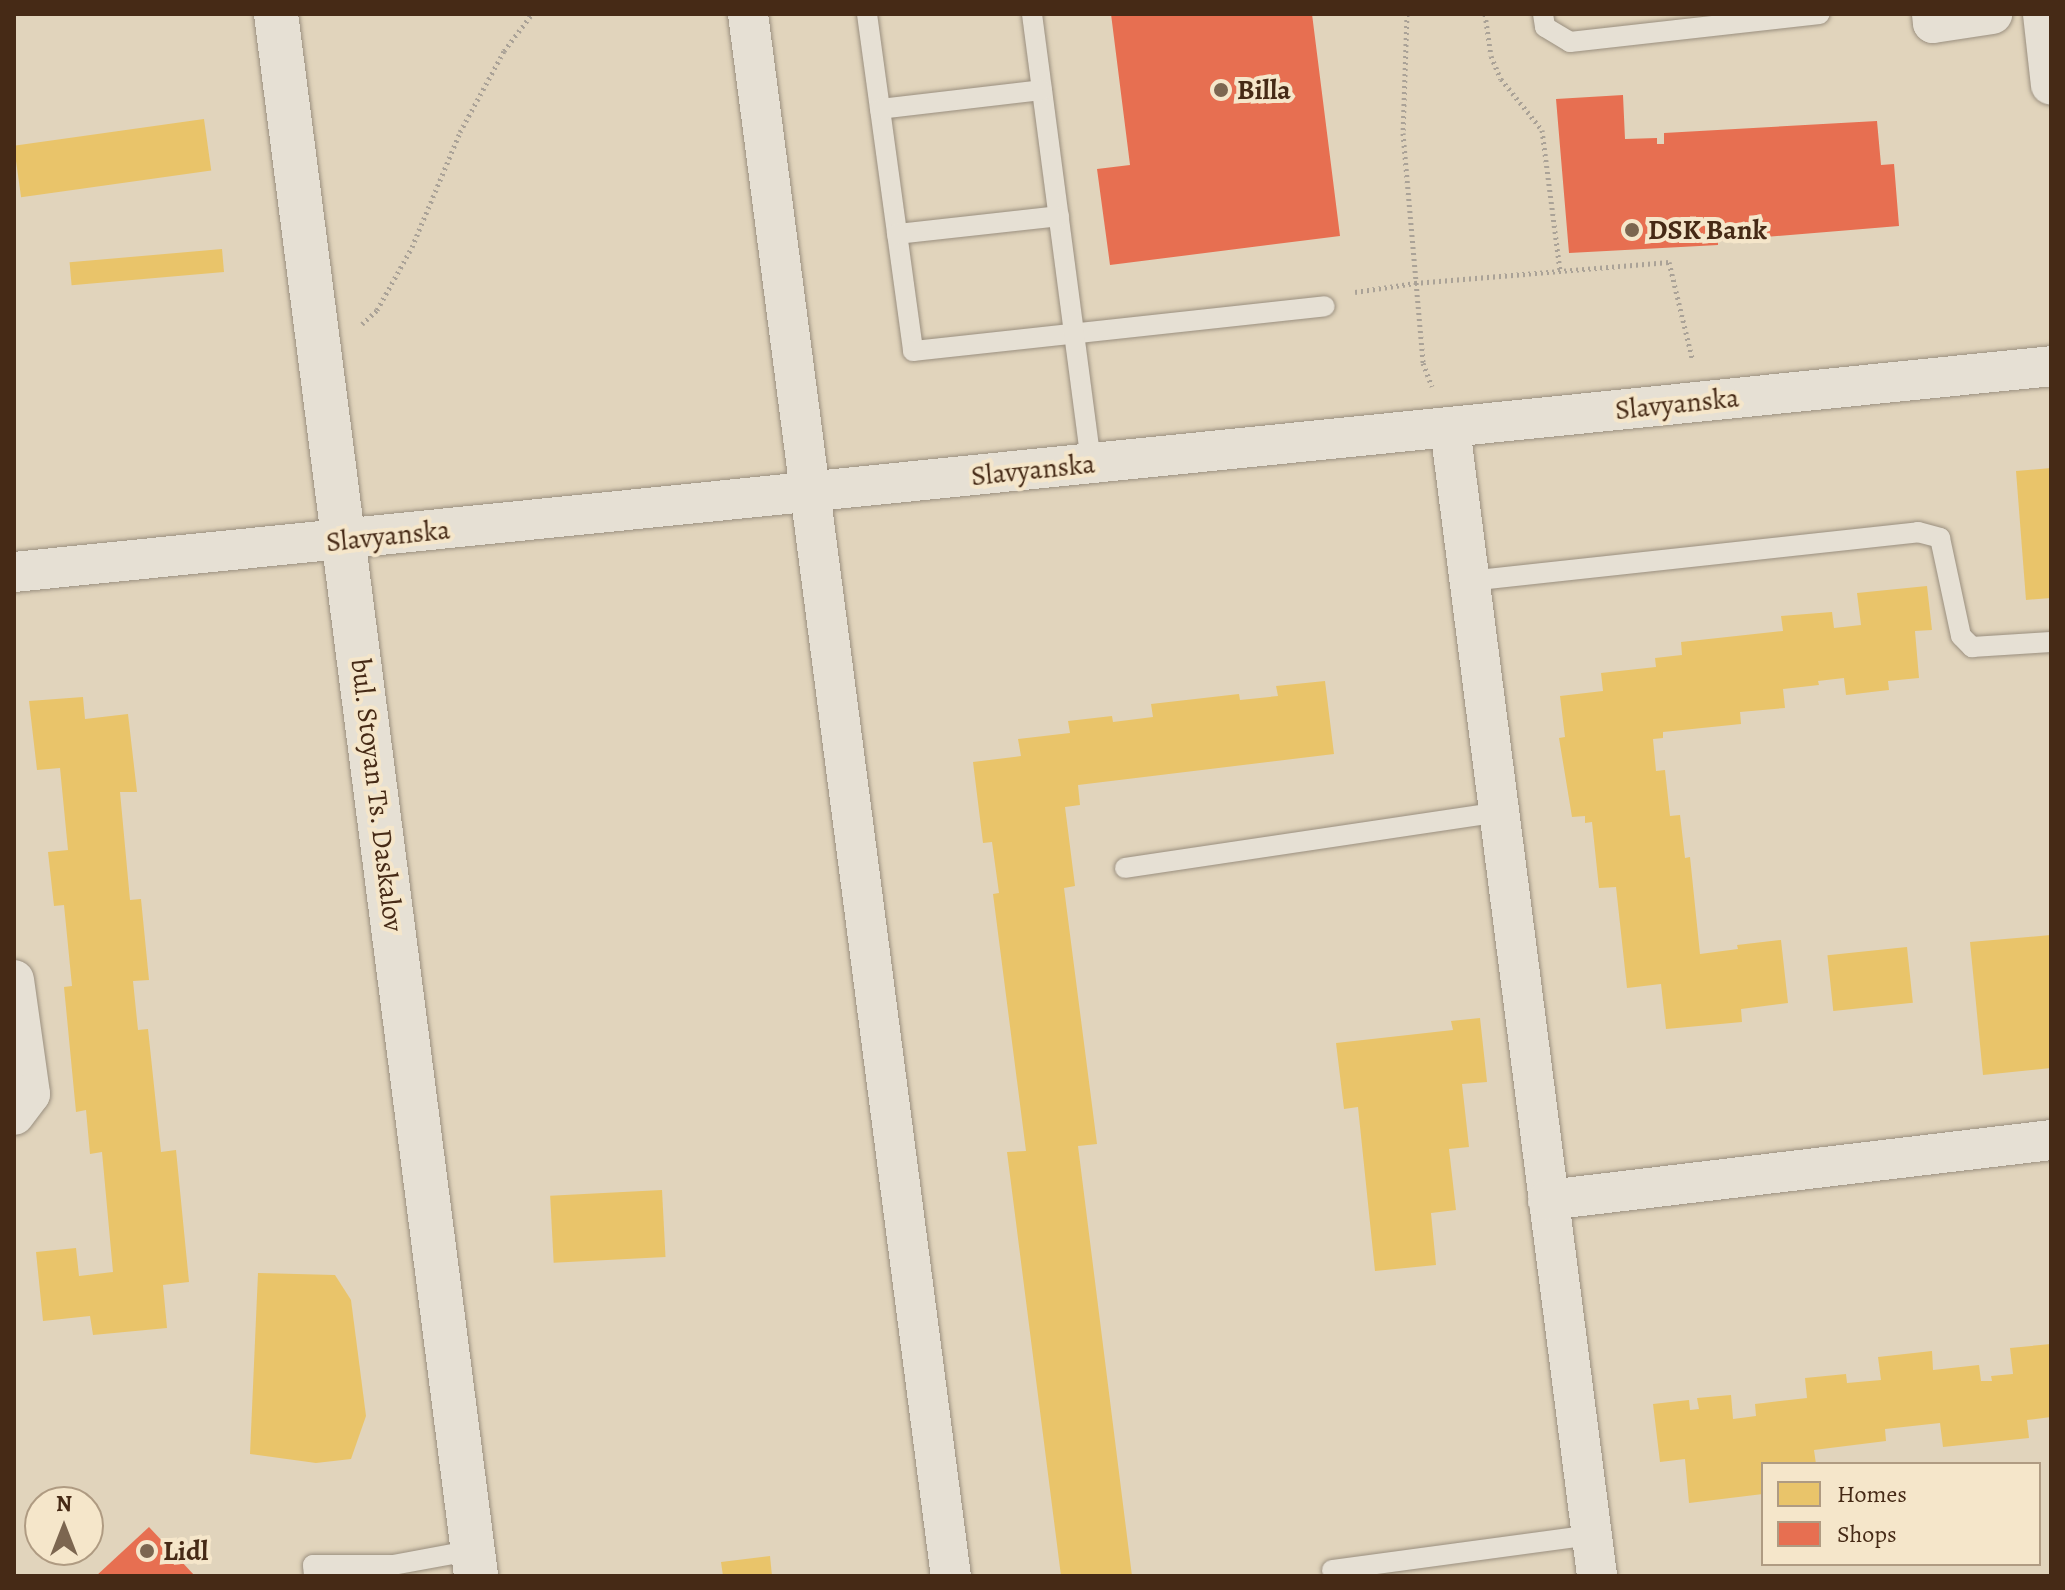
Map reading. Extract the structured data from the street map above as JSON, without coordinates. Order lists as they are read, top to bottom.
{
  "streets": {
    "street": ["Slavyanska", "bul. Stoyan Ts. Daskalov"]
  },
  "crossings": [
    ["Slavyanska", "bul. Stoyan Ts. Daskalov"]
  ],
  "places": ["Billa", "DSK Bank", "Lidl"],
  "legend": ["Homes", "Shops"],
  "north": "top"
}
